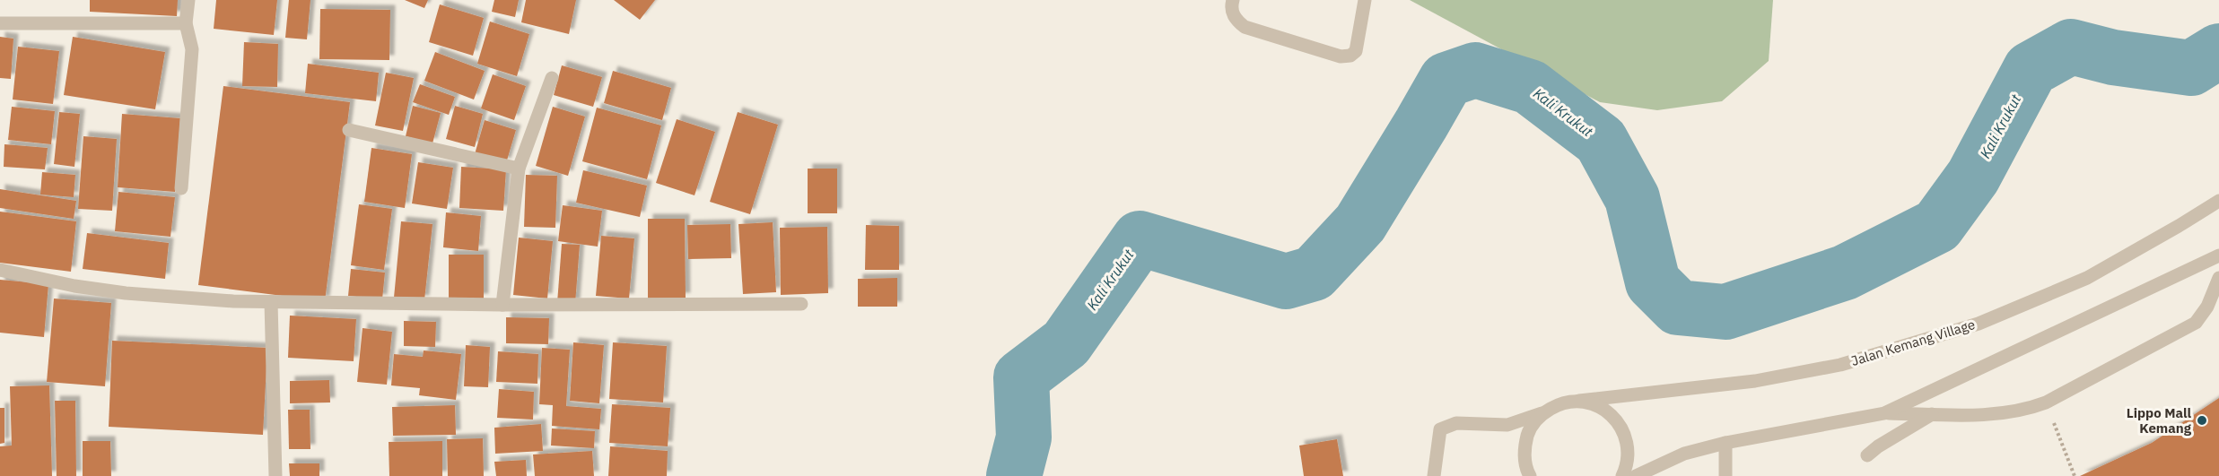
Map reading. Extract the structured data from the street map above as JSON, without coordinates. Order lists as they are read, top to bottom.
{
  "streets": {
    "street": ["Jalan Kemang Village"]
  },
  "water": ["Kali Krukut"],
  "places": ["Lippo Mall Kemang"]
}
